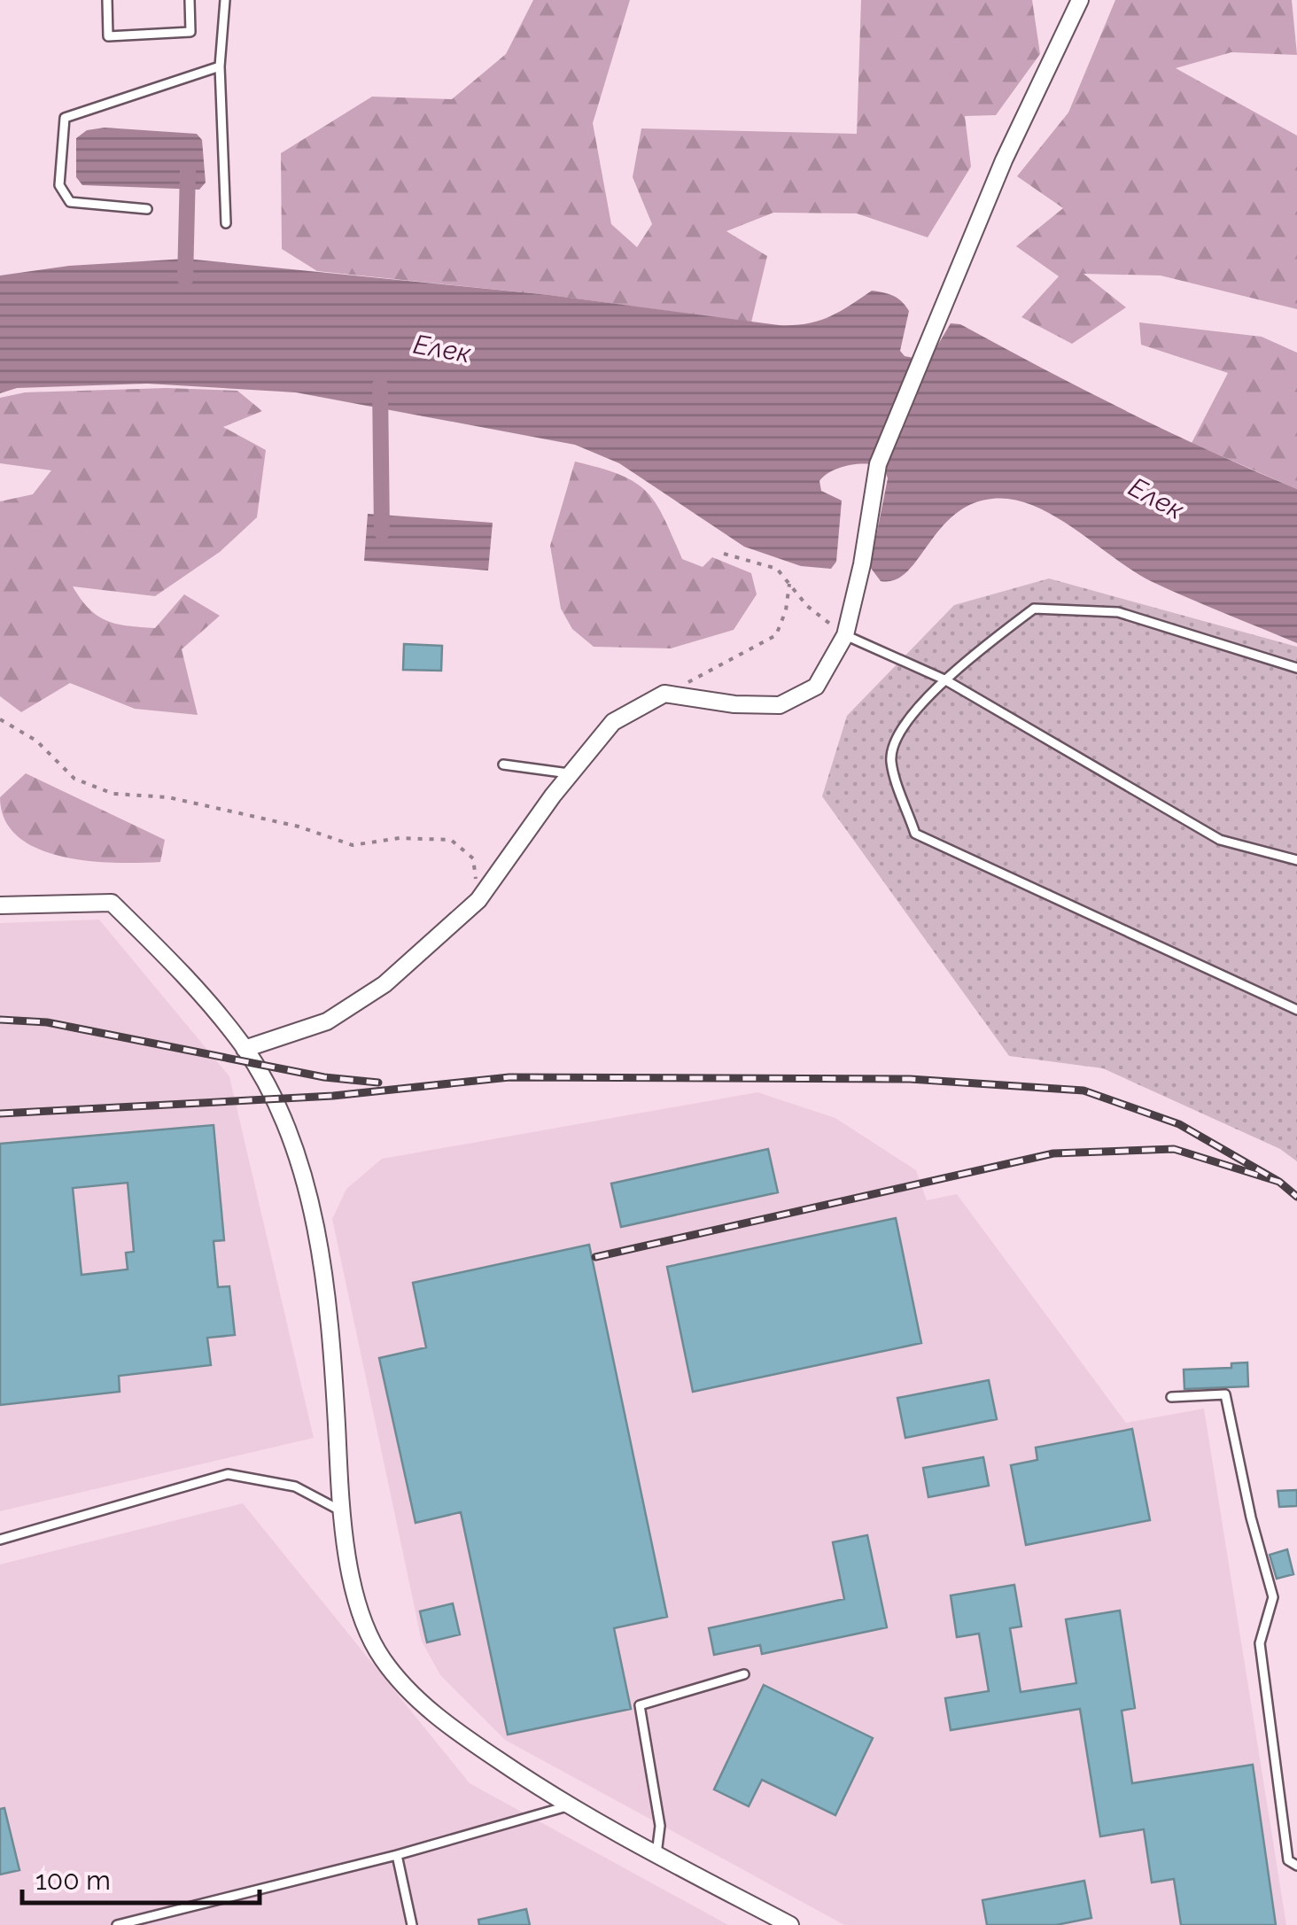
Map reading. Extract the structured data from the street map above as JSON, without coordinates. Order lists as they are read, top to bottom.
{
  "water": ["Елек"],
  "scale_bar": "100 m"
}
